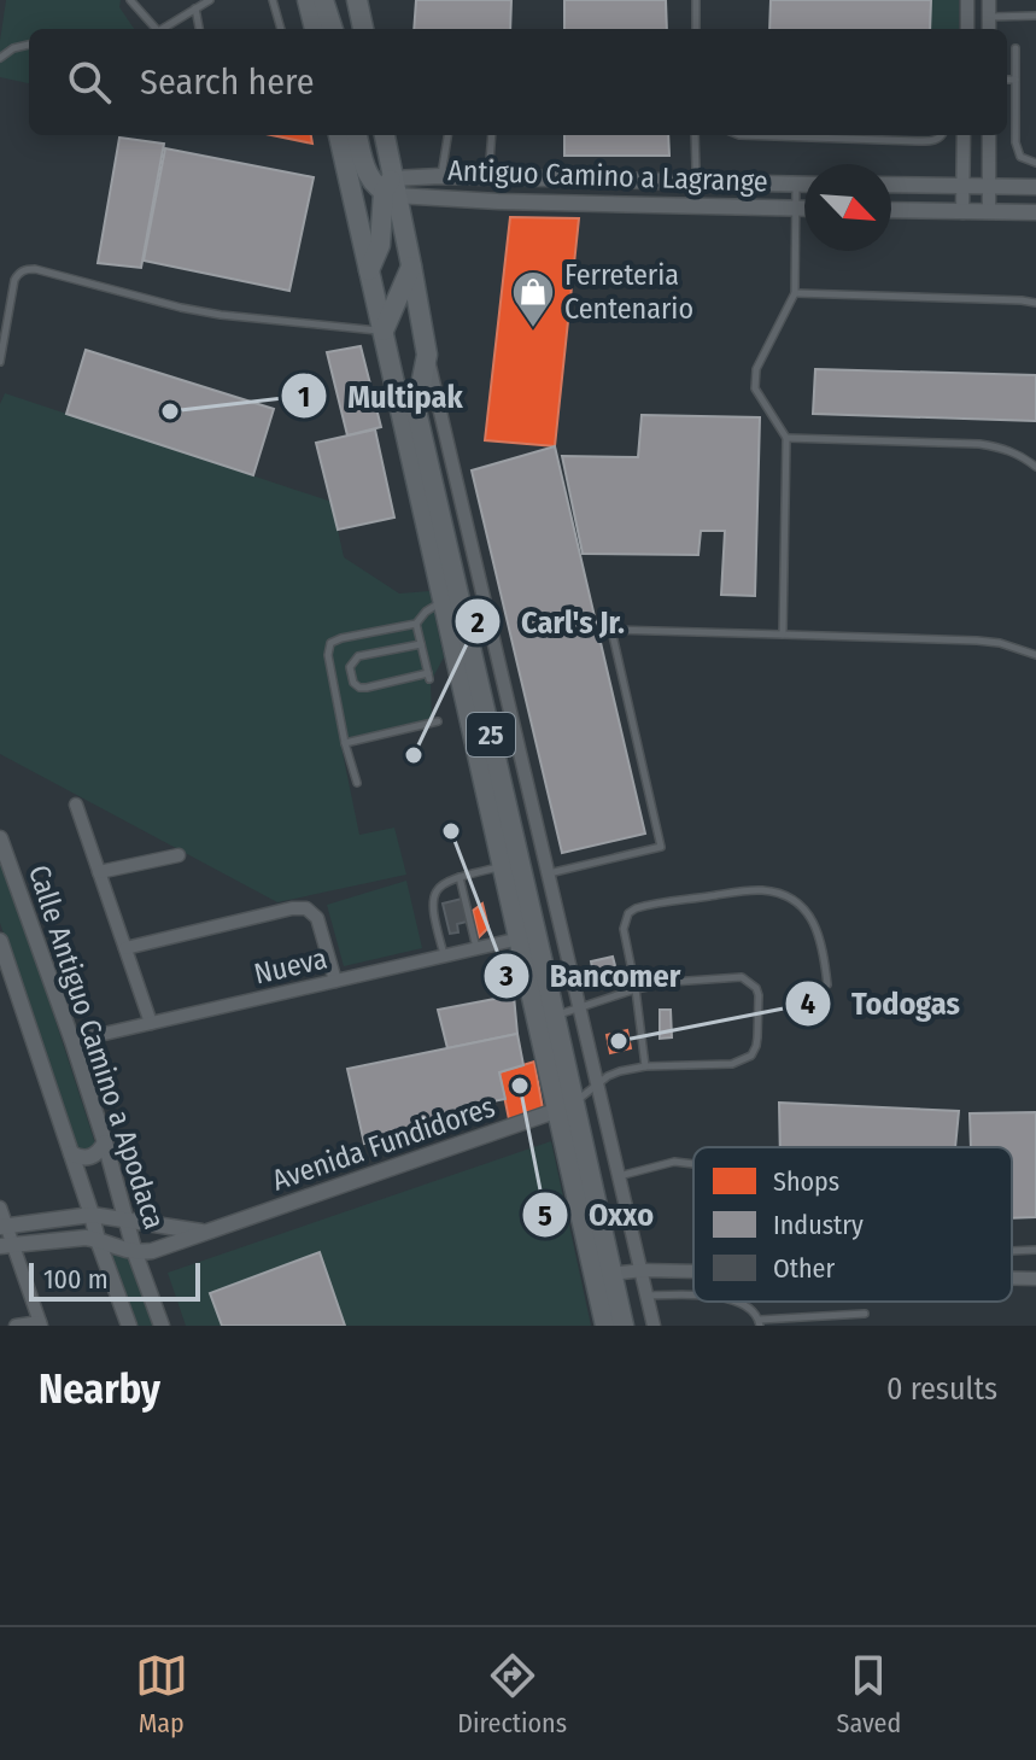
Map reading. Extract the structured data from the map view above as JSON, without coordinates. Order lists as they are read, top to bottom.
{
  "streets": {
    "main road": ["25"],
    "street": [
      "Antiguo Camino a Lagrange",
      "Nueva",
      "Calle Antiguo Camino a Apodaca",
      "Avenida Fundidores"
    ]
  },
  "crossings": [
    ["Antiguo Camino a Lagrange", "25"],
    ["25", "Nueva"],
    ["25", "Avenida Fundidores"],
    ["Nueva", "Calle Antiguo Camino a Apodaca"],
    ["Calle Antiguo Camino a Apodaca", "Avenida Fundidores"]
  ],
  "places": {
    "shop": ["Ferreteria Centenario"],
    "other": [
      "Multipak",
      "Carl's Jr.",
      "Bancomer",
      "Todogas",
      "Oxxo"
    ]
  },
  "legend": ["Shops", "Industry", "Other"],
  "scale_bar": "100 m",
  "north": "bottom right",
  "page": {
    "search": "Search here",
    "scale": "100 m",
    "heading": ["Nearby", "0 results"],
    "nav": ["Map", "Directions", "Saved"]
  }
}
